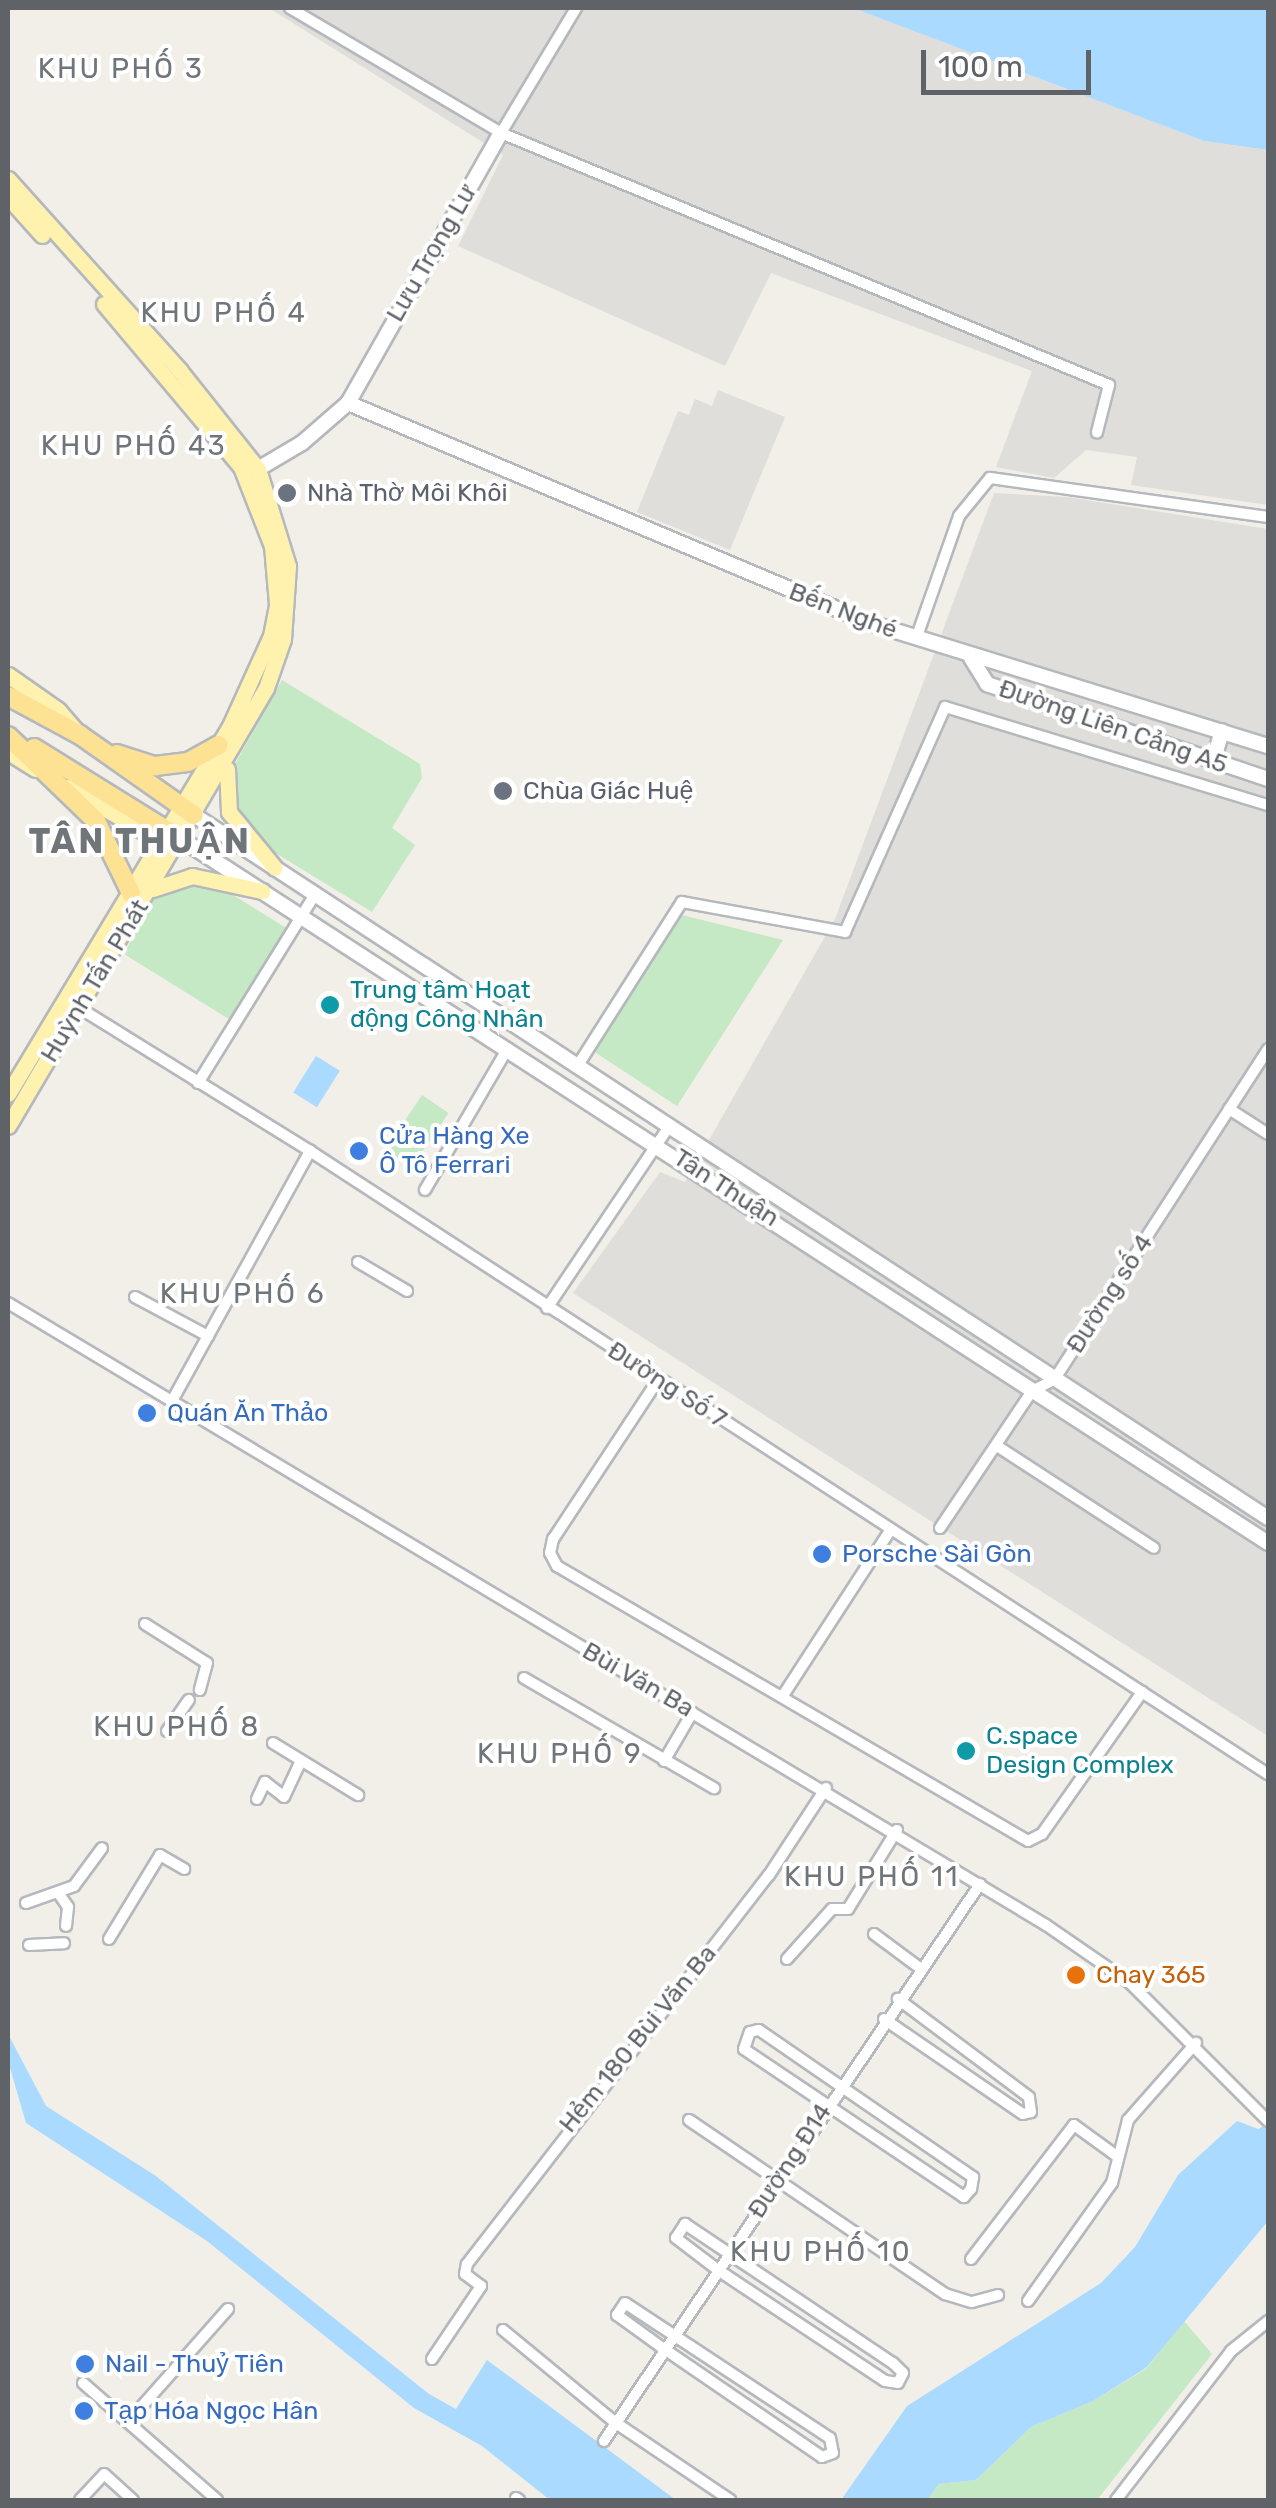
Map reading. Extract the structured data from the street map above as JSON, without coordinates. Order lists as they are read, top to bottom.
{
  "streets": {
    "main road": ["Huỳnh Tấn Phát"],
    "street": [
      "Lưu Trọng Lư",
      "Bến Nghé",
      "Đường Liên Cảng A5",
      "Tân Thuận",
      "Đường số 4",
      "Đường Số 7",
      "Bùi Văn Ba",
      "Hẻm 180 Bùi Văn Ba",
      "Đường Đ14"
    ]
  },
  "crossings": [
    ["Lưu Trọng Lư", "Bến Nghé"],
    ["Lưu Trọng Lư", "Huỳnh Tấn Phát"],
    ["Bến Nghé", "Đường Liên Cảng A5"],
    ["Huỳnh Tấn Phát", "Tân Thuận"],
    ["Huỳnh Tấn Phát", "Đường Số 7"],
    ["Tân Thuận", "Đường số 4"],
    ["Bùi Văn Ba", "Hẻm 180 Bùi Văn Ba"],
    ["Bùi Văn Ba", "Đường Đ14"]
  ],
  "districts": [
    "KHU PHỐ 3",
    "KHU PHỐ 4",
    "KHU PHỐ 43",
    "TÂN THUẬN",
    "KHU PHỐ 6",
    "KHU PHỐ 8",
    "KHU PHỐ 9",
    "KHU PHỐ 11",
    "KHU PHỐ 10"
  ],
  "places": [
    "Nhà Thờ Môi Khôi",
    "Chùa Giác Huệ",
    "Trung tâm Hoạt động Công Nhân",
    "Cửa Hàng Xe Ô Tô Ferrari",
    "Quán Ăn Thảo",
    "Porsche Sài Gòn",
    "C.space Design Complex",
    "Chay 365",
    "Nail - Thuỷ Tiên",
    "Tạp Hóa Ngọc Hân"
  ],
  "scale_bar": "100 m"
}
